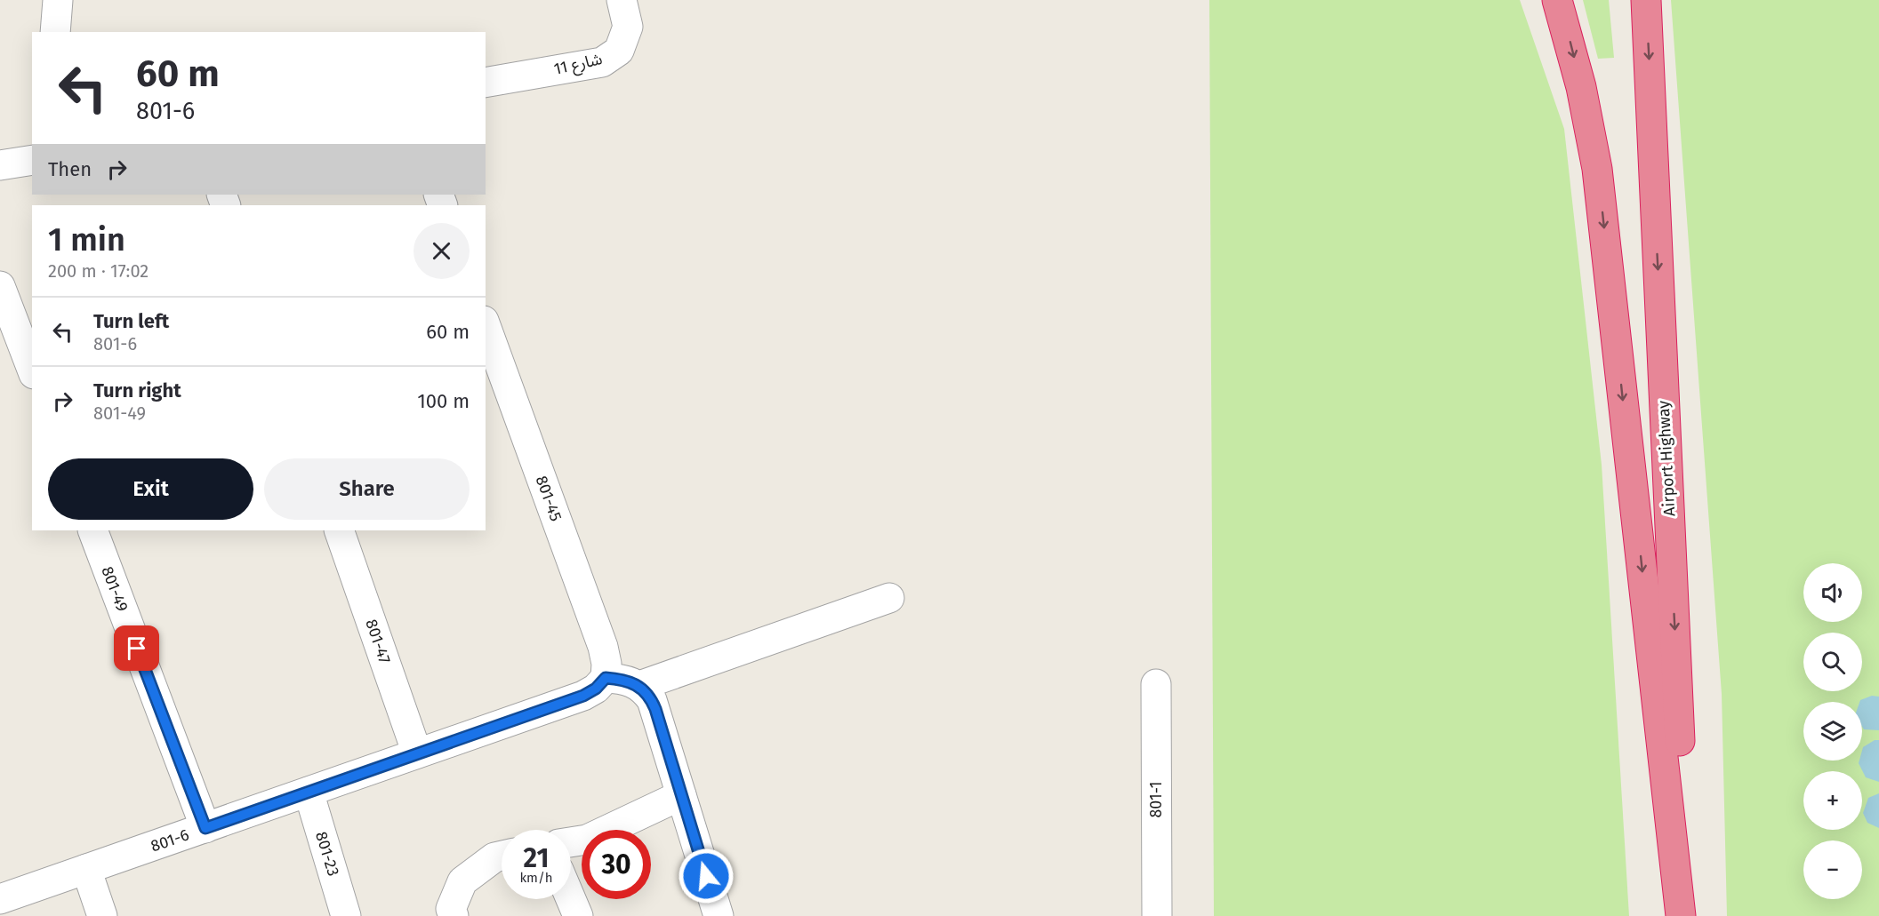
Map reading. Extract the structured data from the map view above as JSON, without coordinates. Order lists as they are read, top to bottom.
{
  "streets": {
    "highway": ["Airport Highway"],
    "street": [
      "شارع 11",
      "801-45",
      "801-49",
      "801-47",
      "801-1",
      "801-6",
      "801-23"
    ]
  },
  "crossings": [
    ["801-45", "801-6"],
    ["801-49", "801-6"],
    ["801-47", "801-6"],
    ["801-6", "801-23"]
  ],
  "page": {
    "turn": ["60 m", "801-6"],
    "then": "Then",
    "heading": ["1 min", "200 m · 17:02"],
    "list": [
      {
        "name": "Turn left",
        "note": "801-6",
        "value": "60 m"
      },
      {
        "name": "Turn right",
        "note": "801-49",
        "value": "100 m"
      }
    ],
    "buttons": ["Exit", "Share"],
    "map_buttons": ["+", "−"],
    "speed": "21 km/h",
    "limit": "30"
  }
}
